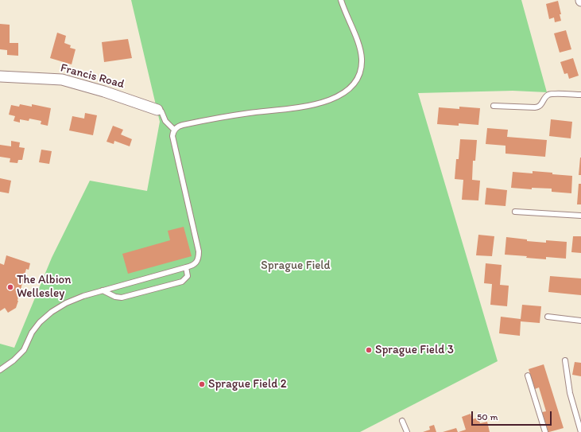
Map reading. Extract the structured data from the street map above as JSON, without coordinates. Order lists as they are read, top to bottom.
{
  "streets": {
    "street": ["Francis Road"]
  },
  "parks": ["Sprague Field"],
  "places": ["The Albion Wellesley", "Sprague Field 3", "Sprague Field 2"],
  "scale_bar": "50 m"
}
